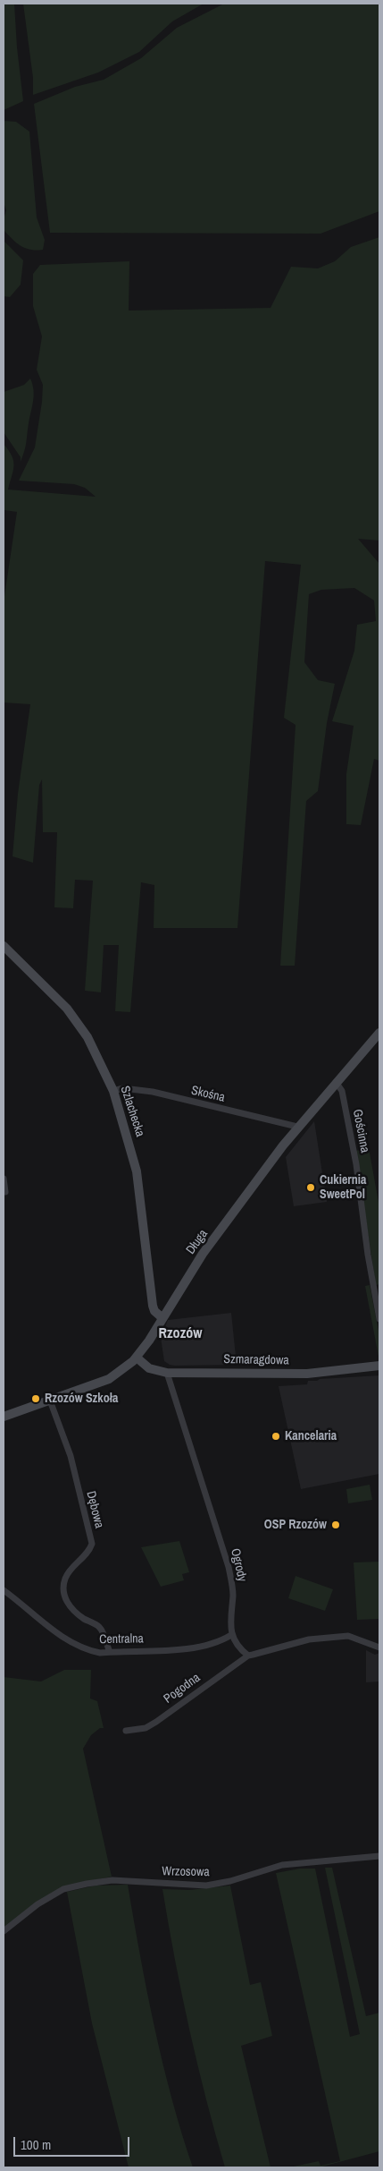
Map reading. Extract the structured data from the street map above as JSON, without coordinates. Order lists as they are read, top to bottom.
{
  "streets": {
    "street": [
      "Skośna",
      "Szlachecka",
      "Gościnna",
      "Długa",
      "Szmaragdowa",
      "Dębowa",
      "Ogrody",
      "Centralna",
      "Pogodna",
      "Wrzosowa"
    ]
  },
  "crossings": [
    ["Skośna", "Szlachecka"],
    ["Skośna", "Długa"],
    ["Szlachecka", "Długa"],
    ["Gościnna", "Długa"],
    ["Długa", "Szmaragdowa"],
    ["Długa", "Dębowa"],
    ["Szmaragdowa", "Ogrody"],
    ["Dębowa", "Centralna"],
    ["Ogrody", "Centralna"]
  ],
  "districts": ["Rzozów"],
  "places": [
    "Cukiernia SweetPol",
    "Rzozów Szkoła",
    "Kancelaria",
    "OSP Rzozów"
  ],
  "scale_bar": "100 m"
}
